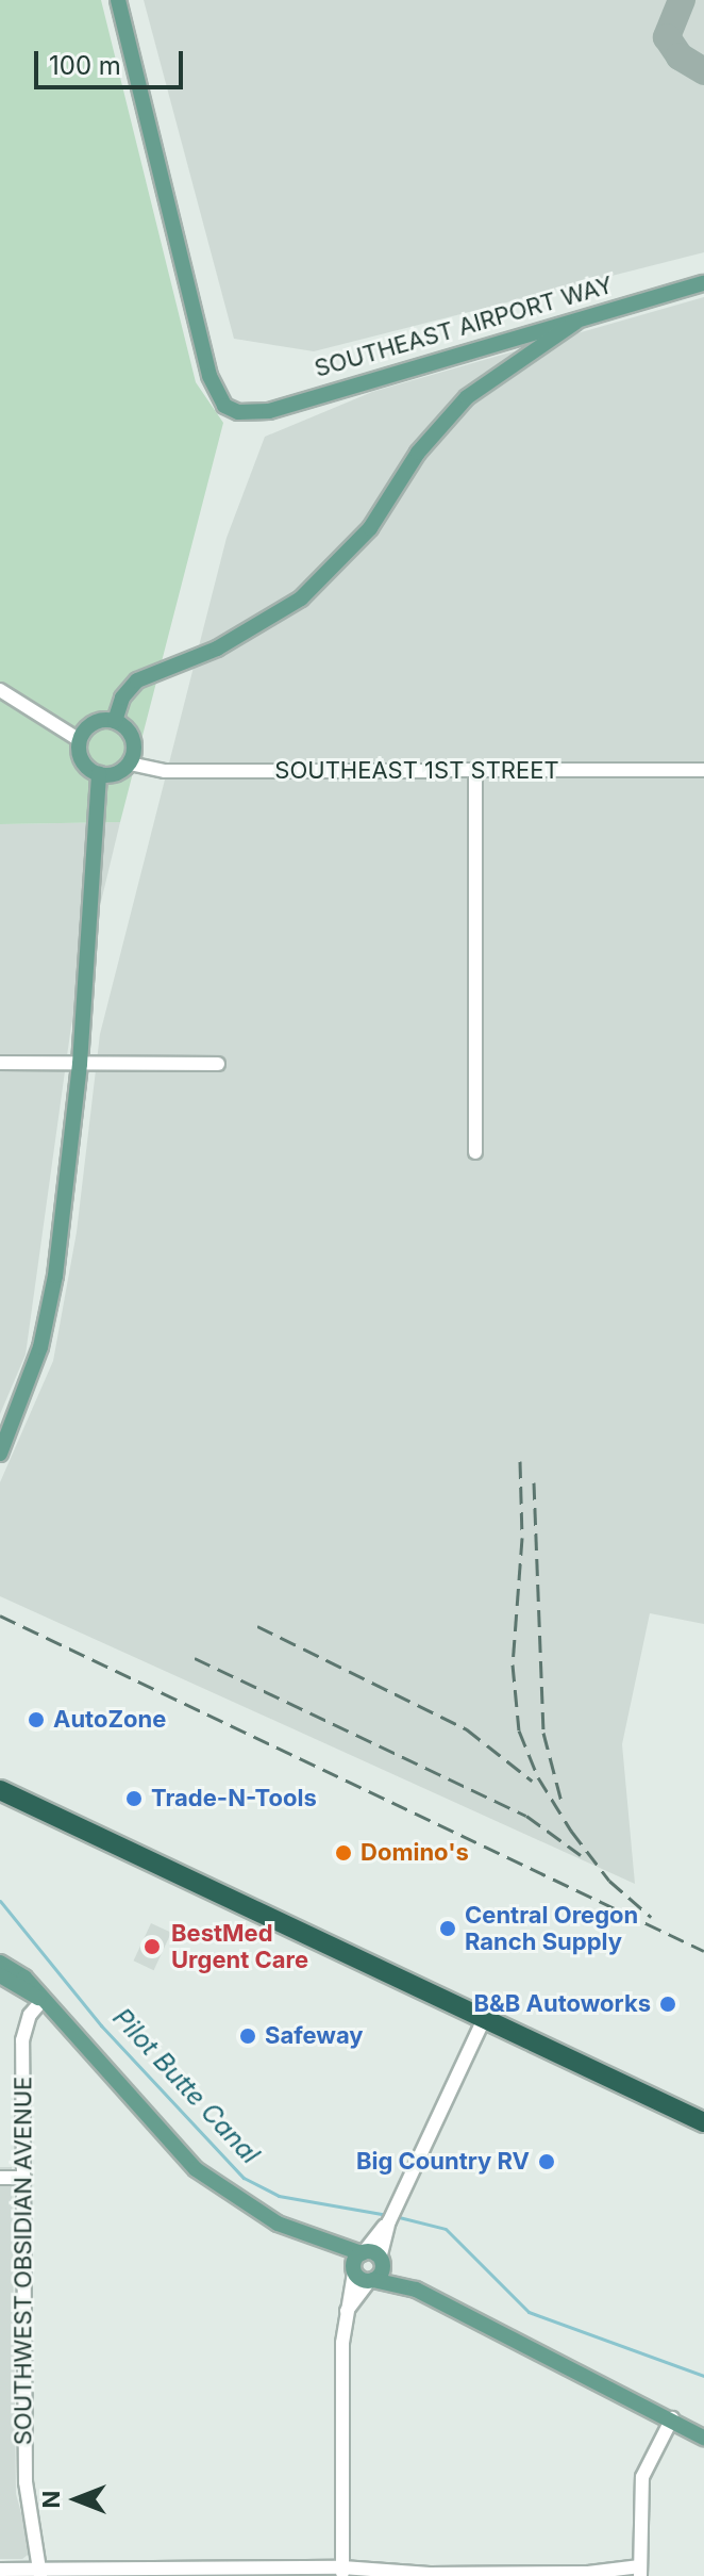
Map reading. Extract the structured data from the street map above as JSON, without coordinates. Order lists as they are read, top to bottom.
{
  "streets": {
    "main road": ["SOUTHEAST AIRPORT WAY"],
    "street": ["SOUTHEAST 1ST STREET", "SOUTHWEST OBSIDIAN AVENUE"]
  },
  "water": ["Pilot Butte Canal"],
  "places": [
    "AutoZone",
    "Trade-N-Tools",
    "Domino's",
    "Central Oregon Ranch Supply",
    "BestMed Urgent Care",
    "B&B Autoworks",
    "Safeway",
    "Big Country RV"
  ],
  "scale_bar": "100 m",
  "north": "left"
}
